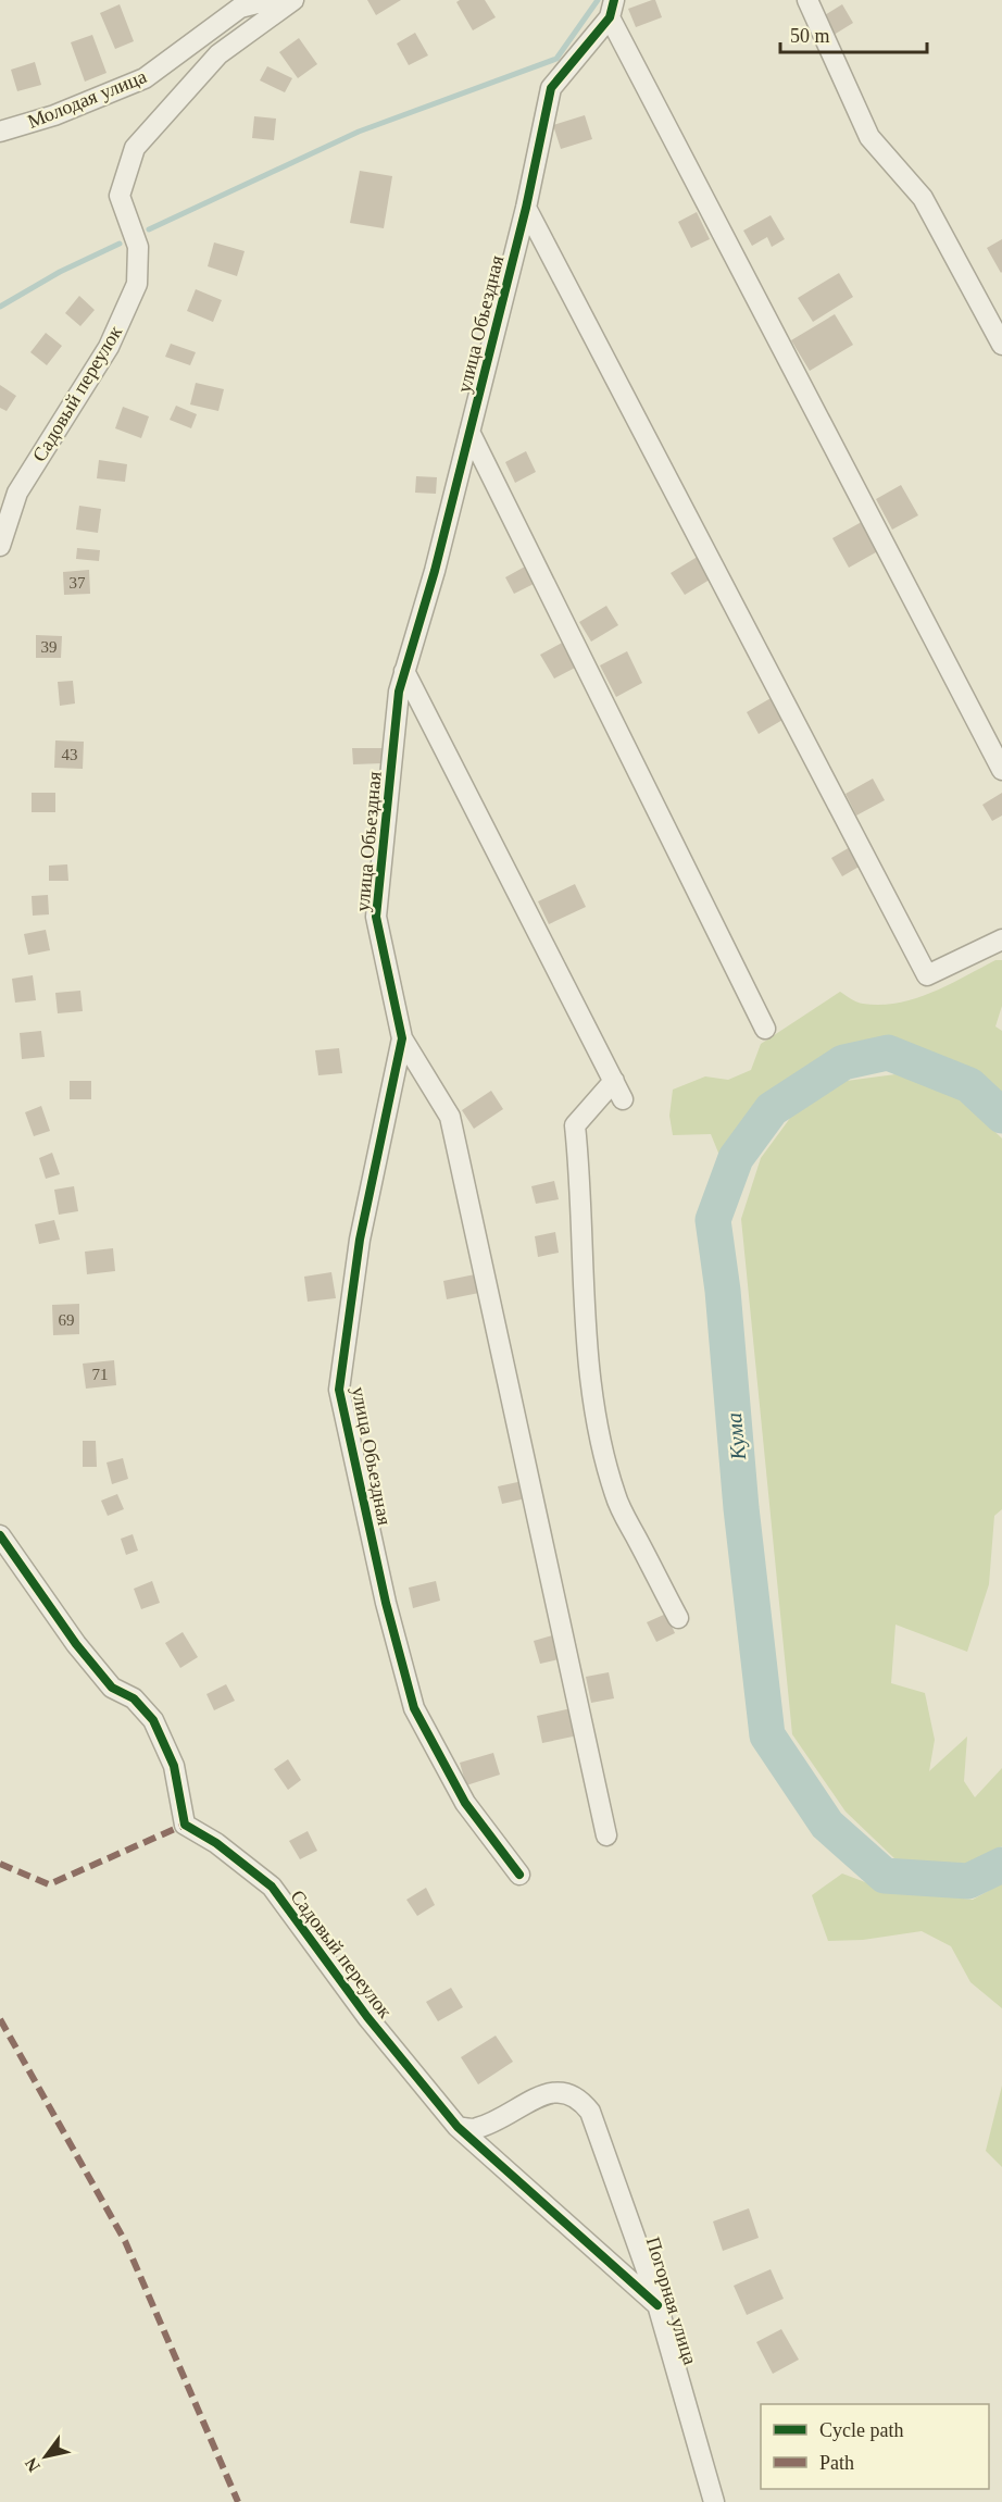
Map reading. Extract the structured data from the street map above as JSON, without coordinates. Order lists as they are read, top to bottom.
{
  "streets": {
    "street": [
      "Молодая улица",
      "улица Обьездная",
      "Садовый переулок",
      "Погорная улица"
    ]
  },
  "crossings": [
    ["Садовый переулок", "Погорная улица"]
  ],
  "water": ["Кума"],
  "house_numbers": [
    "37",
    "39",
    "43",
    "69",
    "71"
  ],
  "legend": ["Cycle path", "Path"],
  "scale_bar": "50 m",
  "north": "bottom left"
}
